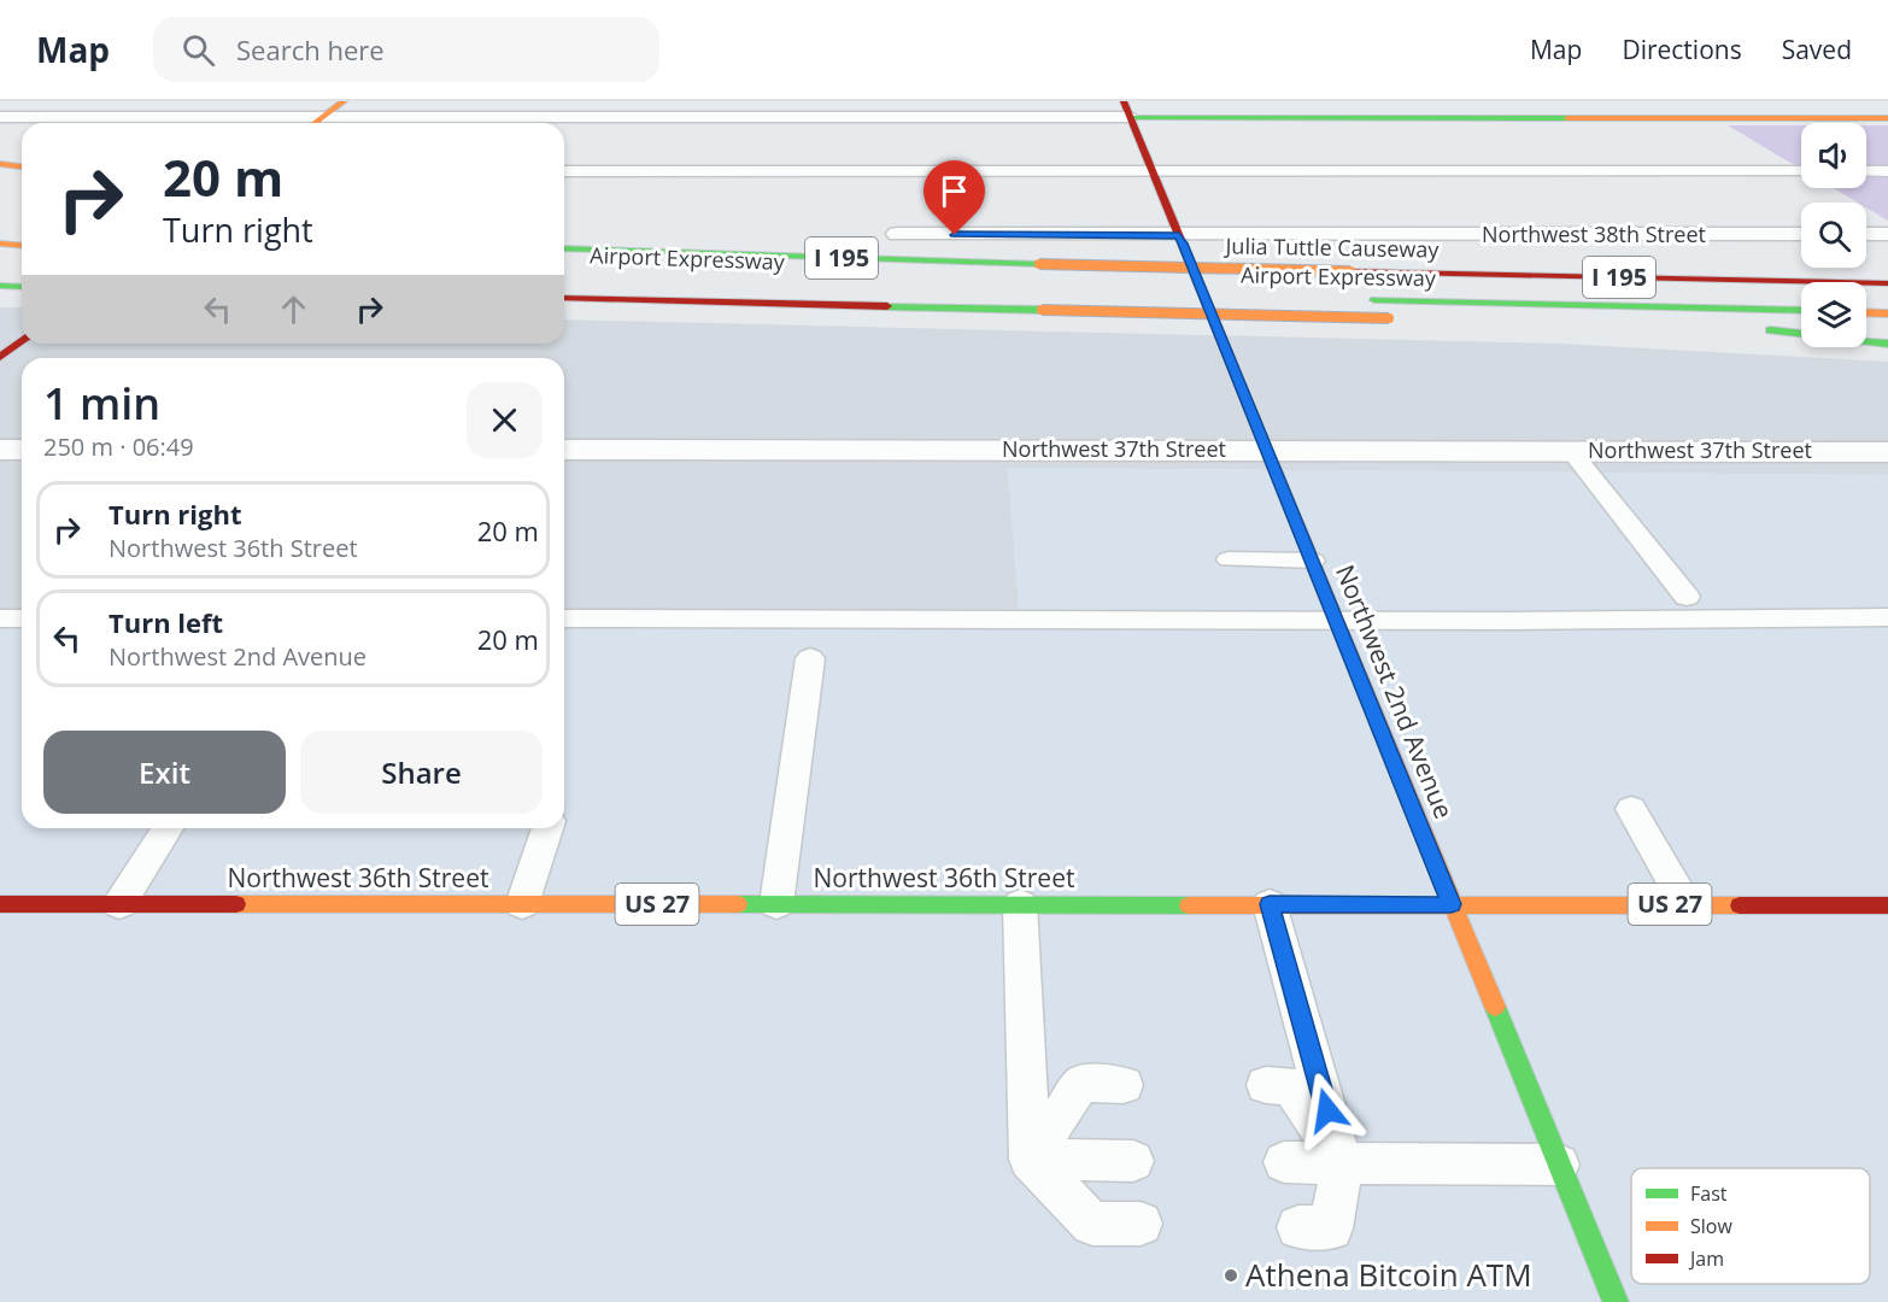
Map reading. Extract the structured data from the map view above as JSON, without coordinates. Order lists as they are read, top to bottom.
{
  "streets": {
    "main road": [
      "Julia Tuttle Causeway",
      "I 195",
      "Airport Expressway",
      "Northwest 2nd Avenue",
      "Northwest 36th Street",
      "US 27"
    ],
    "street": ["Northwest 38th Street", "Northwest 37th Street"]
  },
  "crossings": [
    ["Northwest 38th Street", "Northwest 2nd Avenue"],
    ["Julia Tuttle Causeway", "Airport Expressway"],
    ["Northwest 37th Street", "Northwest 2nd Avenue"],
    ["Northwest 2nd Avenue", "Northwest 36th Street"]
  ],
  "places": ["Athena Bitcoin ATM"],
  "legend": ["Fast", "Slow", "Jam"],
  "page": {
    "header": "Map",
    "search": "Search here",
    "nav": ["Map", "Directions", "Saved"],
    "turn": ["20 m", "Turn right"],
    "heading": ["1 min", "250 m · 06:49"],
    "list": [
      {
        "name": "Turn right",
        "note": "Northwest 36th Street",
        "value": "20 m"
      },
      {
        "name": "Turn left",
        "note": "Northwest 2nd Avenue",
        "value": "20 m"
      }
    ],
    "buttons": ["Exit", "Share"]
  }
}
